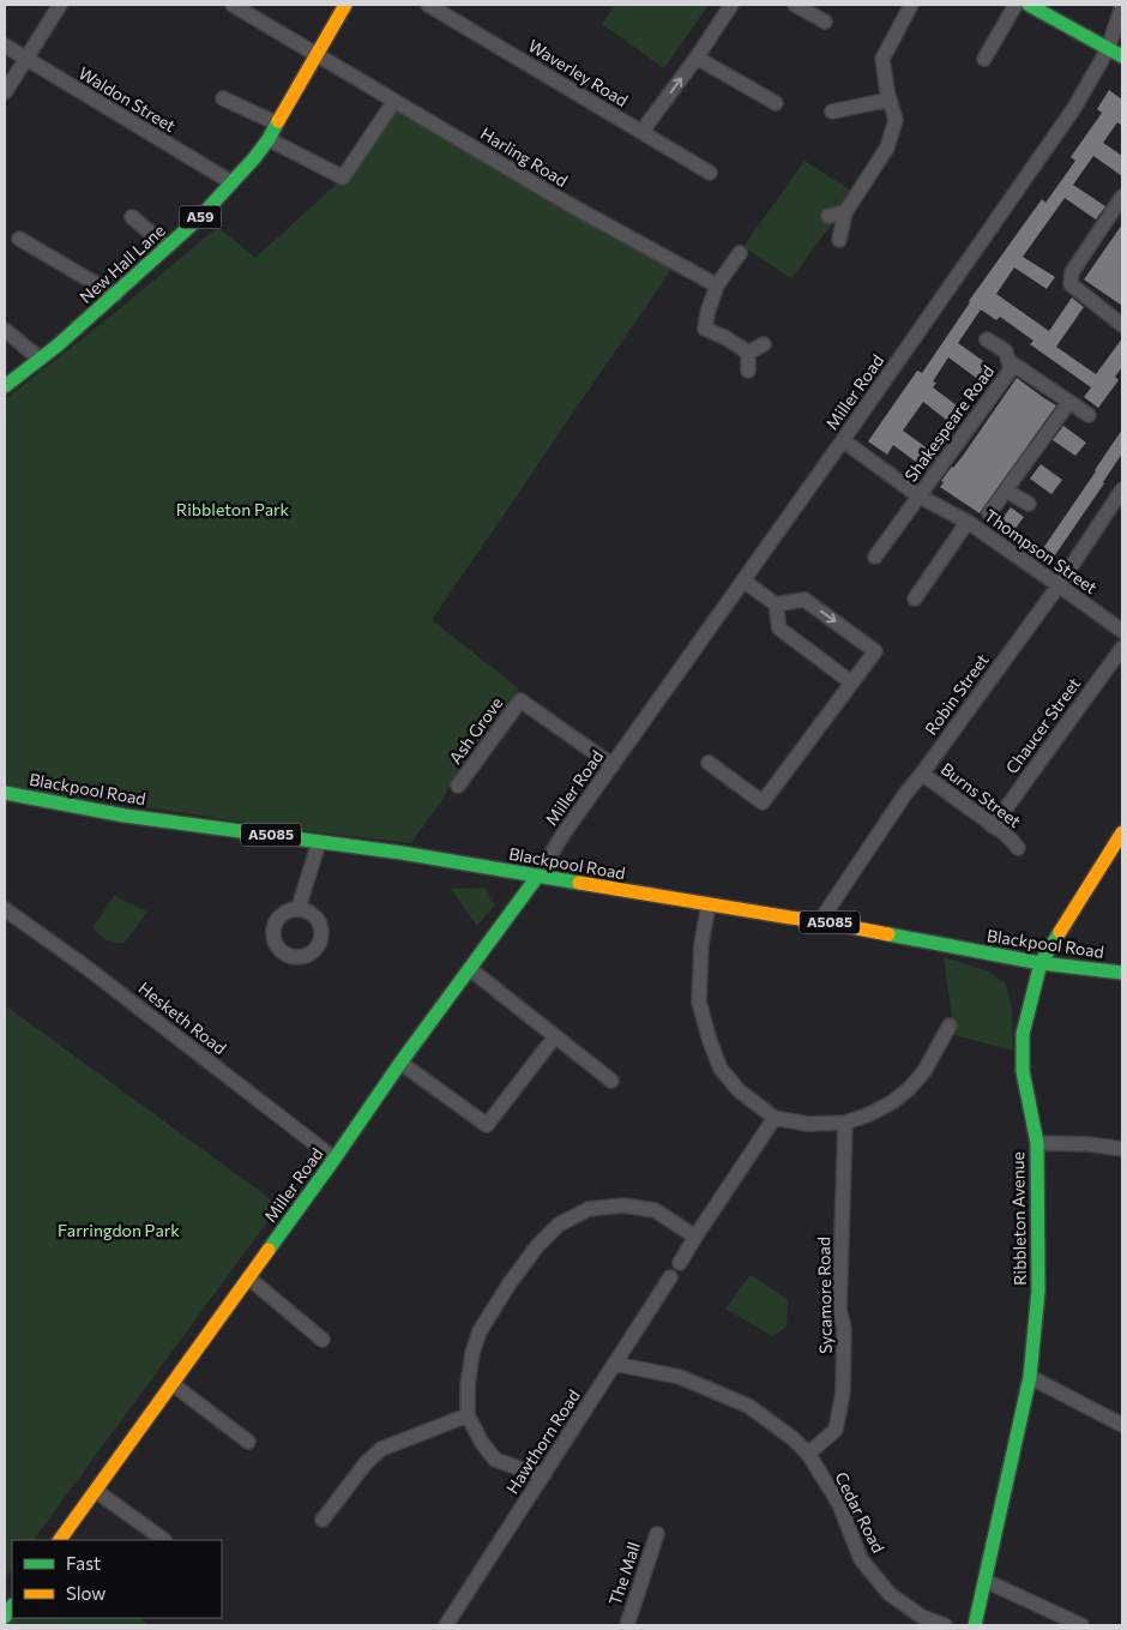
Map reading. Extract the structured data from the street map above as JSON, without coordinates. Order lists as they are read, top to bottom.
{
  "streets": {
    "main road": [
      "A59",
      "New Hall Lane",
      "Miller Road",
      "Blackpool Road",
      "A5085",
      "Ribbleton Avenue"
    ],
    "street": [
      "Waverley Road",
      "Waldon Street",
      "Harling Road",
      "Shakespeare Road",
      "Thompson Street",
      "Robin Street",
      "Chaucer Street",
      "Ash Grove",
      "Burns Street",
      "Hesketh Road",
      "Sycamore Road",
      "Hawthorn Road",
      "Cedar Road",
      "The Mall"
    ]
  },
  "crossings": [
    ["Waldon Street", "New Hall Lane"],
    ["Harling Road", "New Hall Lane"],
    ["Miller Road", "Thompson Street"],
    ["Miller Road", "Ash Grove"],
    ["Miller Road", "Blackpool Road"],
    ["Miller Road", "Hesketh Road"],
    ["Shakespeare Road", "Thompson Street"],
    ["Thompson Street", "Robin Street"],
    ["Robin Street", "Blackpool Road"],
    ["Robin Street", "Burns Street"],
    ["Chaucer Street", "Burns Street"],
    ["Blackpool Road", "Ribbleton Avenue"],
    ["Sycamore Road", "Cedar Road"],
    ["Hawthorn Road", "Cedar Road"]
  ],
  "parks": ["Ribbleton Park", "Farringdon Park"],
  "legend": ["Fast", "Slow"]
}
